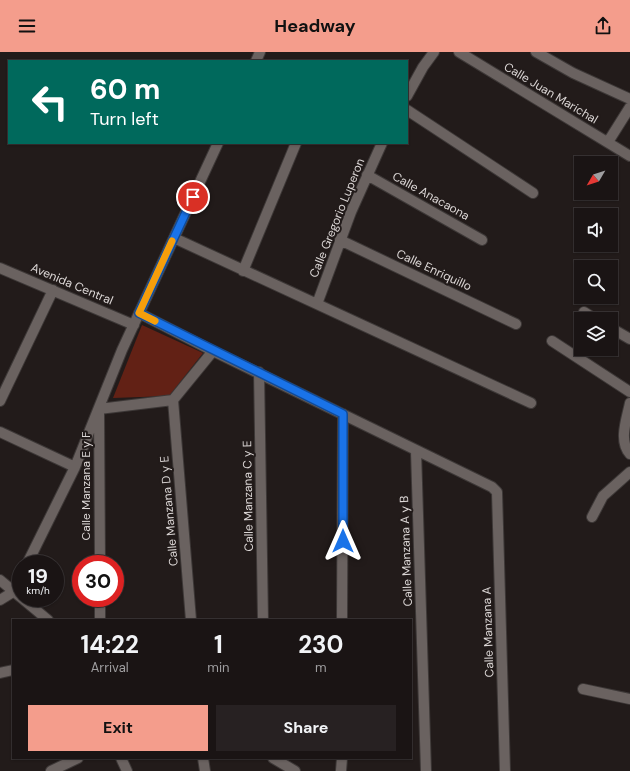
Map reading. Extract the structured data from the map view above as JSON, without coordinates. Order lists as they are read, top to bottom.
{
  "streets": {
    "street": [
      "Calle Juan Marichal",
      "Calle Anacaona",
      "Calle Gregorio Luperon",
      "Calle Enriquillo",
      "Avenida Central",
      "Calle Manzana E y F",
      "Calle Manzana C y E",
      "Calle Manzana D y E",
      "Calle Manzana A y B",
      "Calle Manzana A"
    ]
  },
  "crossings": [
    ["Calle Anacaona", "Calle Gregorio Luperon"],
    ["Calle Gregorio Luperon", "Calle Enriquillo"],
    ["Calle Manzana A y B", "Calle Manzana A"]
  ],
  "north": "bottom left",
  "page": {
    "header": "Headway",
    "turn": ["60 m", "Turn left"],
    "speed": "19 km/h",
    "limit": "30",
    "eta": [
      "14:22",
      "Arrival",
      "1",
      "min",
      "230",
      "m"
    ],
    "buttons": ["Exit", "Share"]
  }
}
